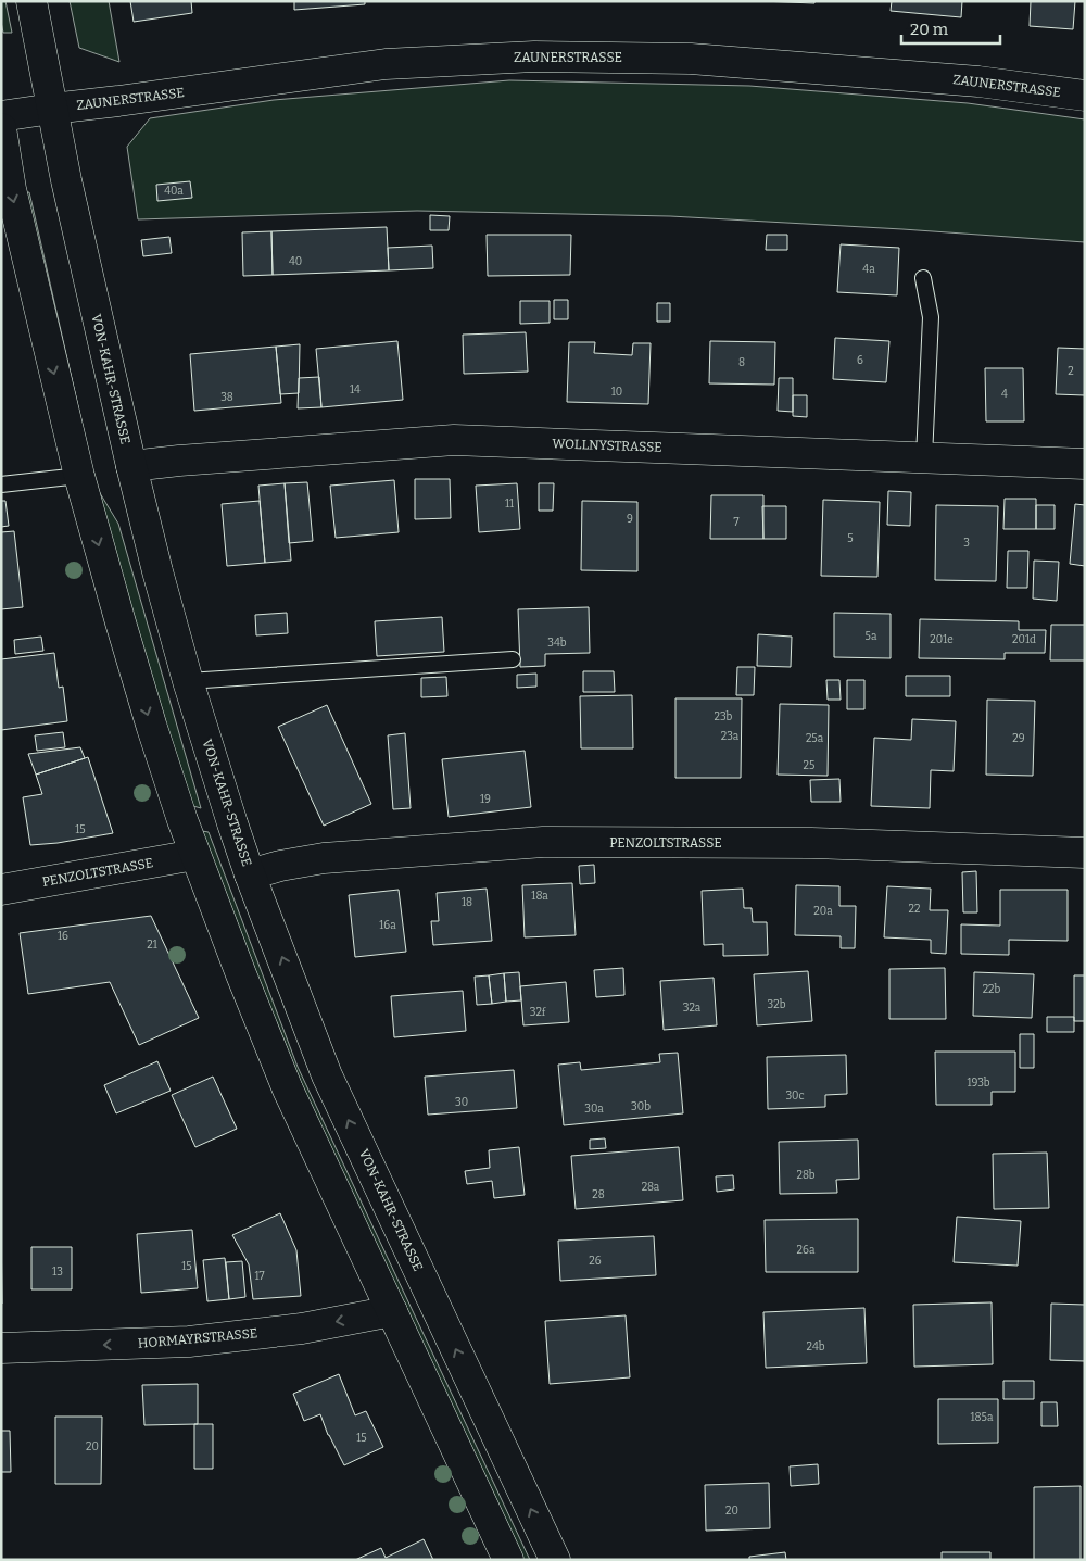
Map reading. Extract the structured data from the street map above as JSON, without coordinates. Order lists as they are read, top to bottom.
{
  "streets": {
    "street": [
      "ZAUNERSTRASSE",
      "VON-KAHR-STRASSE",
      "WOLLNYSTRASSE",
      "PENZOLTSTRASSE",
      "HORMAYRSTRASSE"
    ]
  },
  "crossings": [
    ["ZAUNERSTRASSE", "VON-KAHR-STRASSE"],
    ["VON-KAHR-STRASSE", "WOLLNYSTRASSE"],
    ["VON-KAHR-STRASSE", "PENZOLTSTRASSE"]
  ],
  "one_way": ["HORMAYRSTRASSE"],
  "house_numbers": [
    "40a",
    "40",
    "4a",
    "6",
    "8",
    "2",
    "14",
    "10",
    "4",
    "38",
    "11",
    "9",
    "7",
    "5",
    "3",
    "5a",
    "201e",
    "201d",
    "34b",
    "23b",
    "23a",
    "25a",
    "29",
    "25",
    "19",
    "15",
    "18a",
    "18",
    "22",
    "20a",
    "16a",
    "16",
    "21",
    "22b",
    "32b",
    "32a",
    "32f",
    "193b",
    "30c",
    "30",
    "30b",
    "30a",
    "28b",
    "28a",
    "28",
    "26a",
    "26",
    "15",
    "13",
    "17",
    "24b",
    "185a",
    "15",
    "20",
    "20"
  ],
  "scale_bar": "20 m"
}
